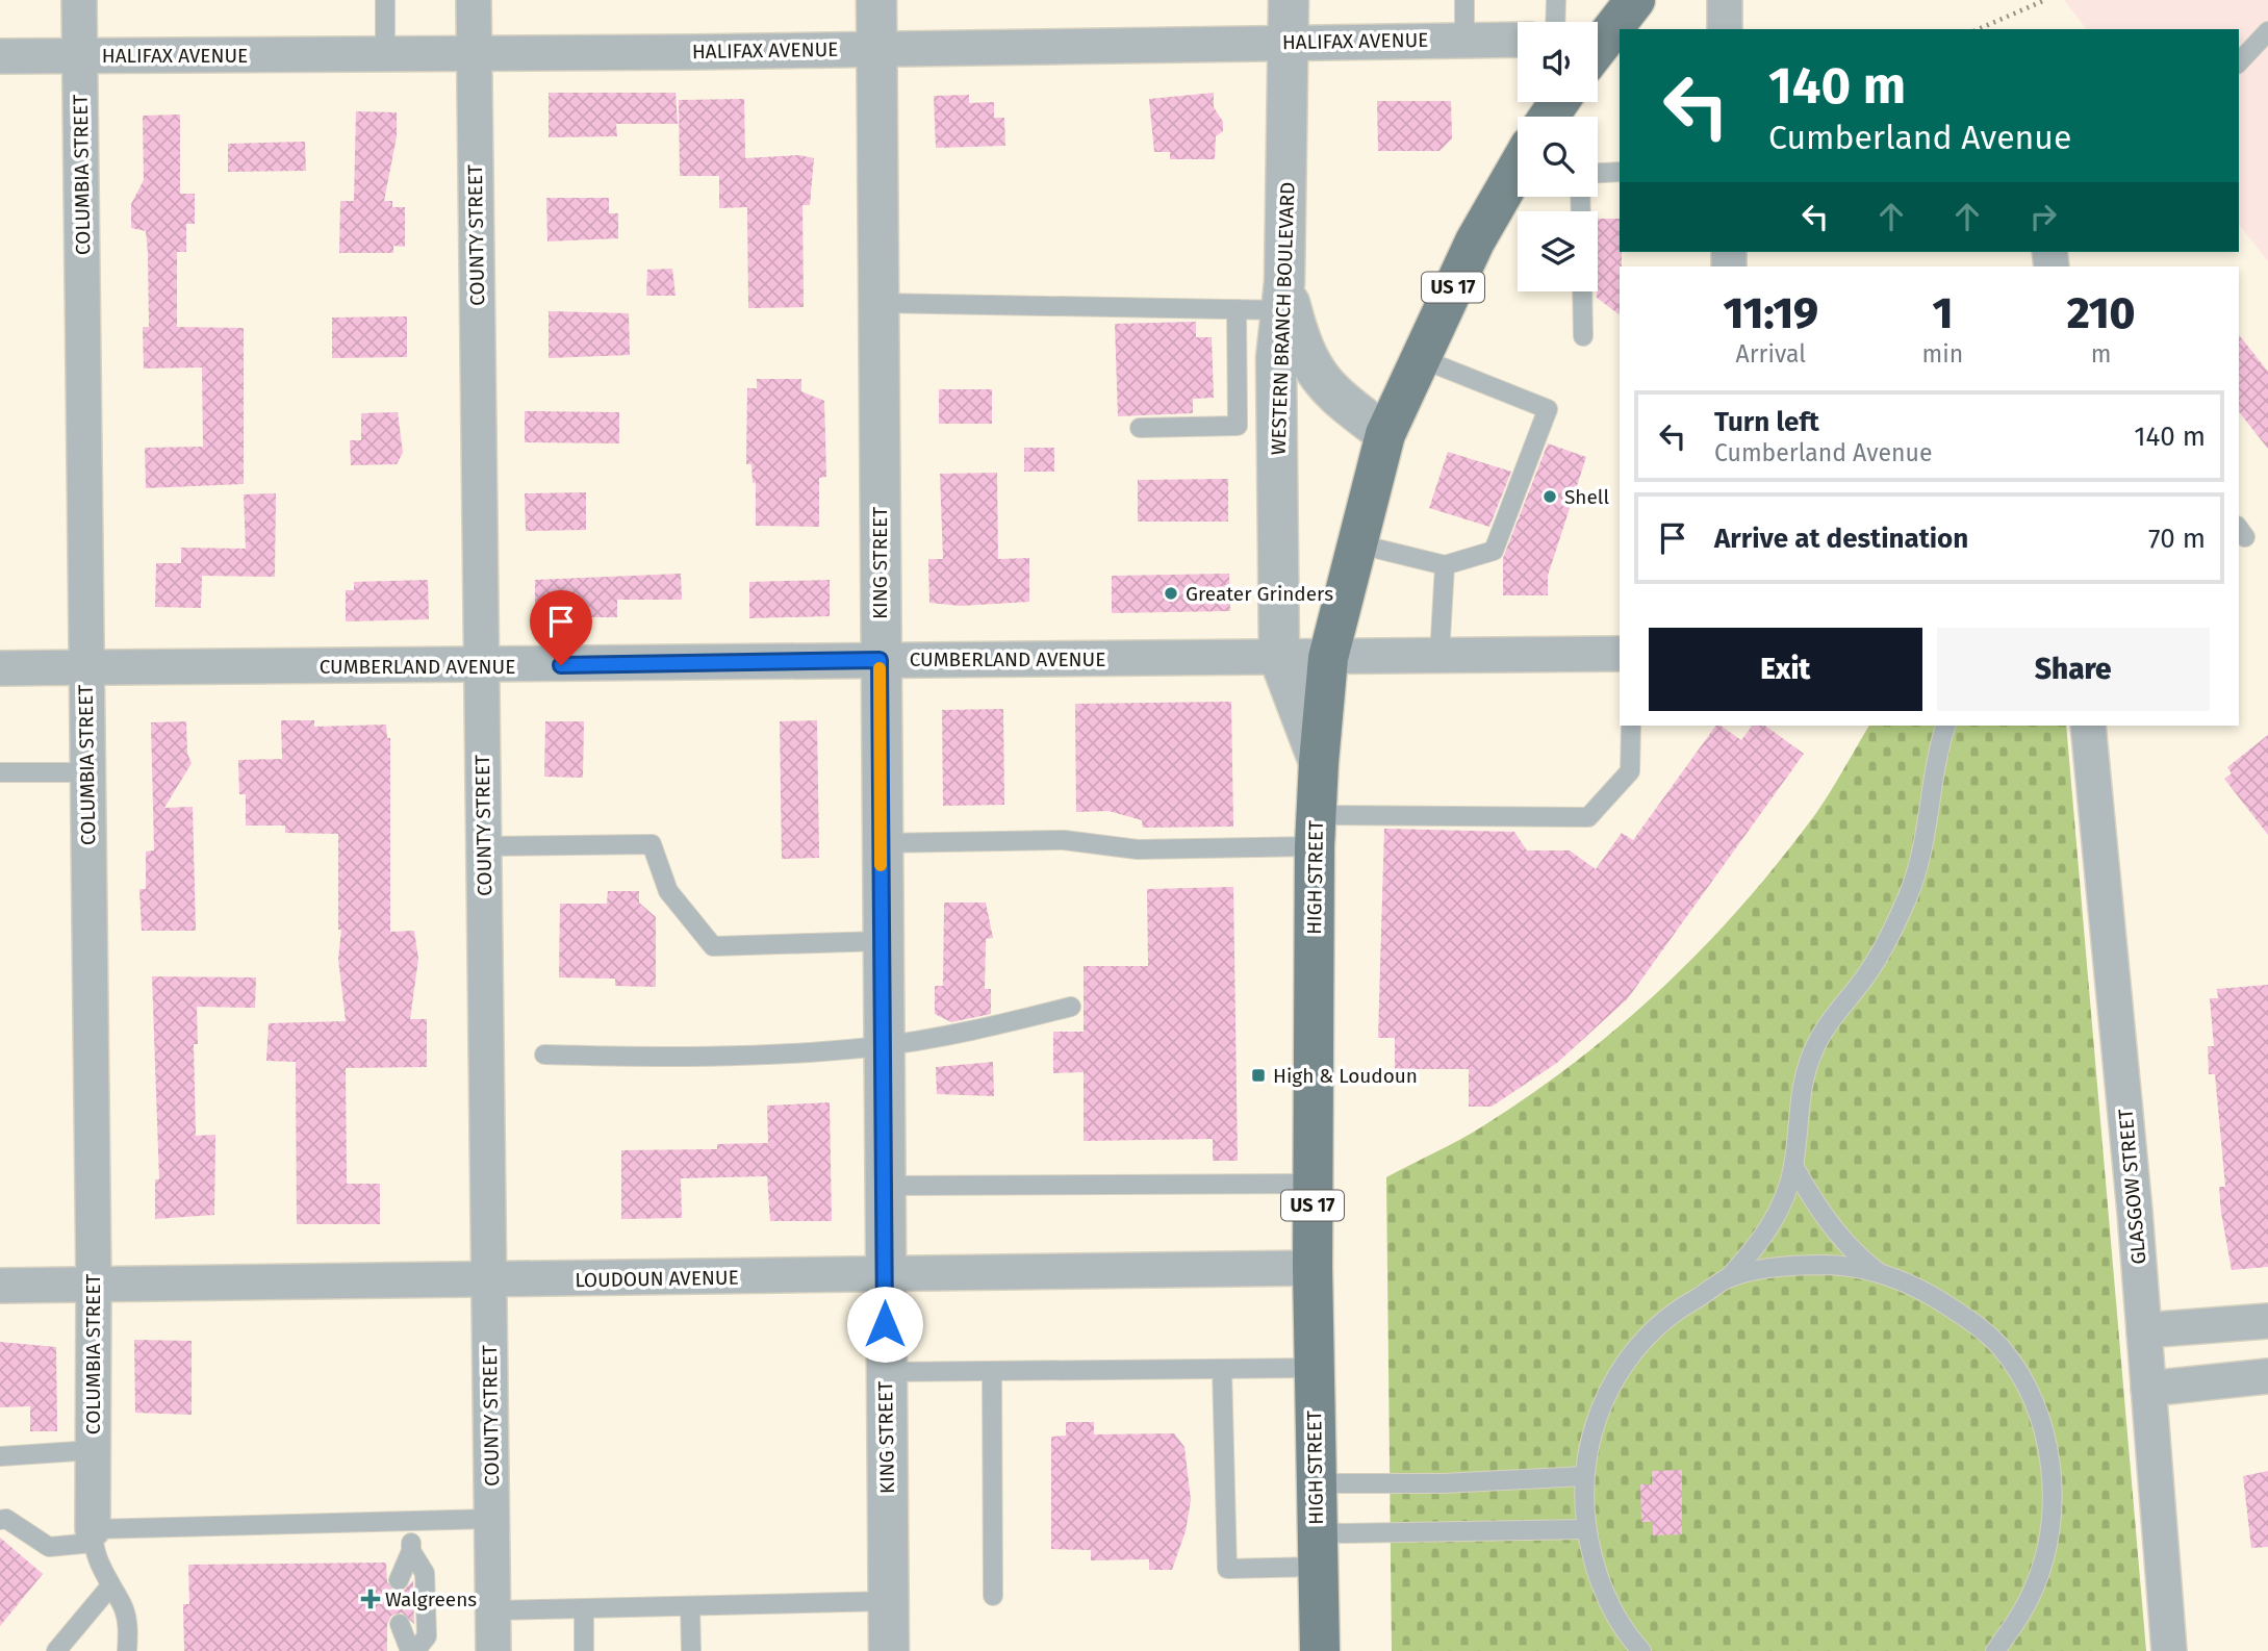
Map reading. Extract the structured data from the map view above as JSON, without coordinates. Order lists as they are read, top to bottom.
{
  "streets": {
    "main road": ["US 17", "HIGH STREET"],
    "street": [
      "HALIFAX AVENUE",
      "COLUMBIA STREET",
      "COUNTY STREET",
      "WESTERN BRANCH BOULEVARD",
      "KING STREET",
      "CUMBERLAND AVENUE",
      "GLASGOW STREET",
      "LOUDOUN AVENUE"
    ]
  },
  "crossings": [
    ["HALIFAX AVENUE", "COLUMBIA STREET"],
    ["HALIFAX AVENUE", "COUNTY STREET"],
    ["HALIFAX AVENUE", "WESTERN BRANCH BOULEVARD"],
    ["HALIFAX AVENUE", "KING STREET"],
    ["COLUMBIA STREET", "CUMBERLAND AVENUE"],
    ["COLUMBIA STREET", "LOUDOUN AVENUE"],
    ["COUNTY STREET", "CUMBERLAND AVENUE"],
    ["COUNTY STREET", "LOUDOUN AVENUE"],
    ["WESTERN BRANCH BOULEVARD", "CUMBERLAND AVENUE"],
    ["WESTERN BRANCH BOULEVARD", "HIGH STREET"],
    ["KING STREET", "CUMBERLAND AVENUE"],
    ["KING STREET", "LOUDOUN AVENUE"],
    ["CUMBERLAND AVENUE", "HIGH STREET"],
    ["HIGH STREET", "LOUDOUN AVENUE"]
  ],
  "places": {
    "other": ["Shell", "Greater Grinders"],
    "transit": ["High & Loudoun"],
    "health": ["Walgreens"]
  },
  "page": {
    "turn": ["140 m", "Cumberland Avenue"],
    "eta": [
      "11:19",
      "Arrival",
      "1",
      "min",
      "210",
      "m"
    ],
    "list": [
      {
        "name": "Turn left",
        "note": "Cumberland Avenue",
        "value": "140 m"
      },
      {
        "name": "Arrive at destination",
        "value": "70 m"
      }
    ],
    "buttons": ["Exit", "Share"]
  }
}
